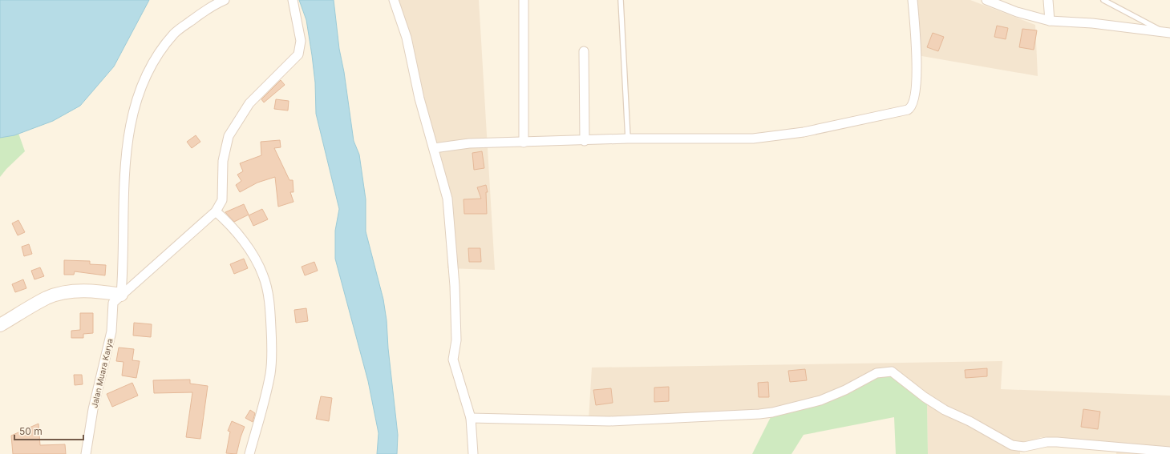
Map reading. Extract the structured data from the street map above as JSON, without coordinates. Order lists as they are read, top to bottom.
{
  "streets": {
    "street": ["Jalan Muara Karya"]
  },
  "scale_bar": "50 m"
}
